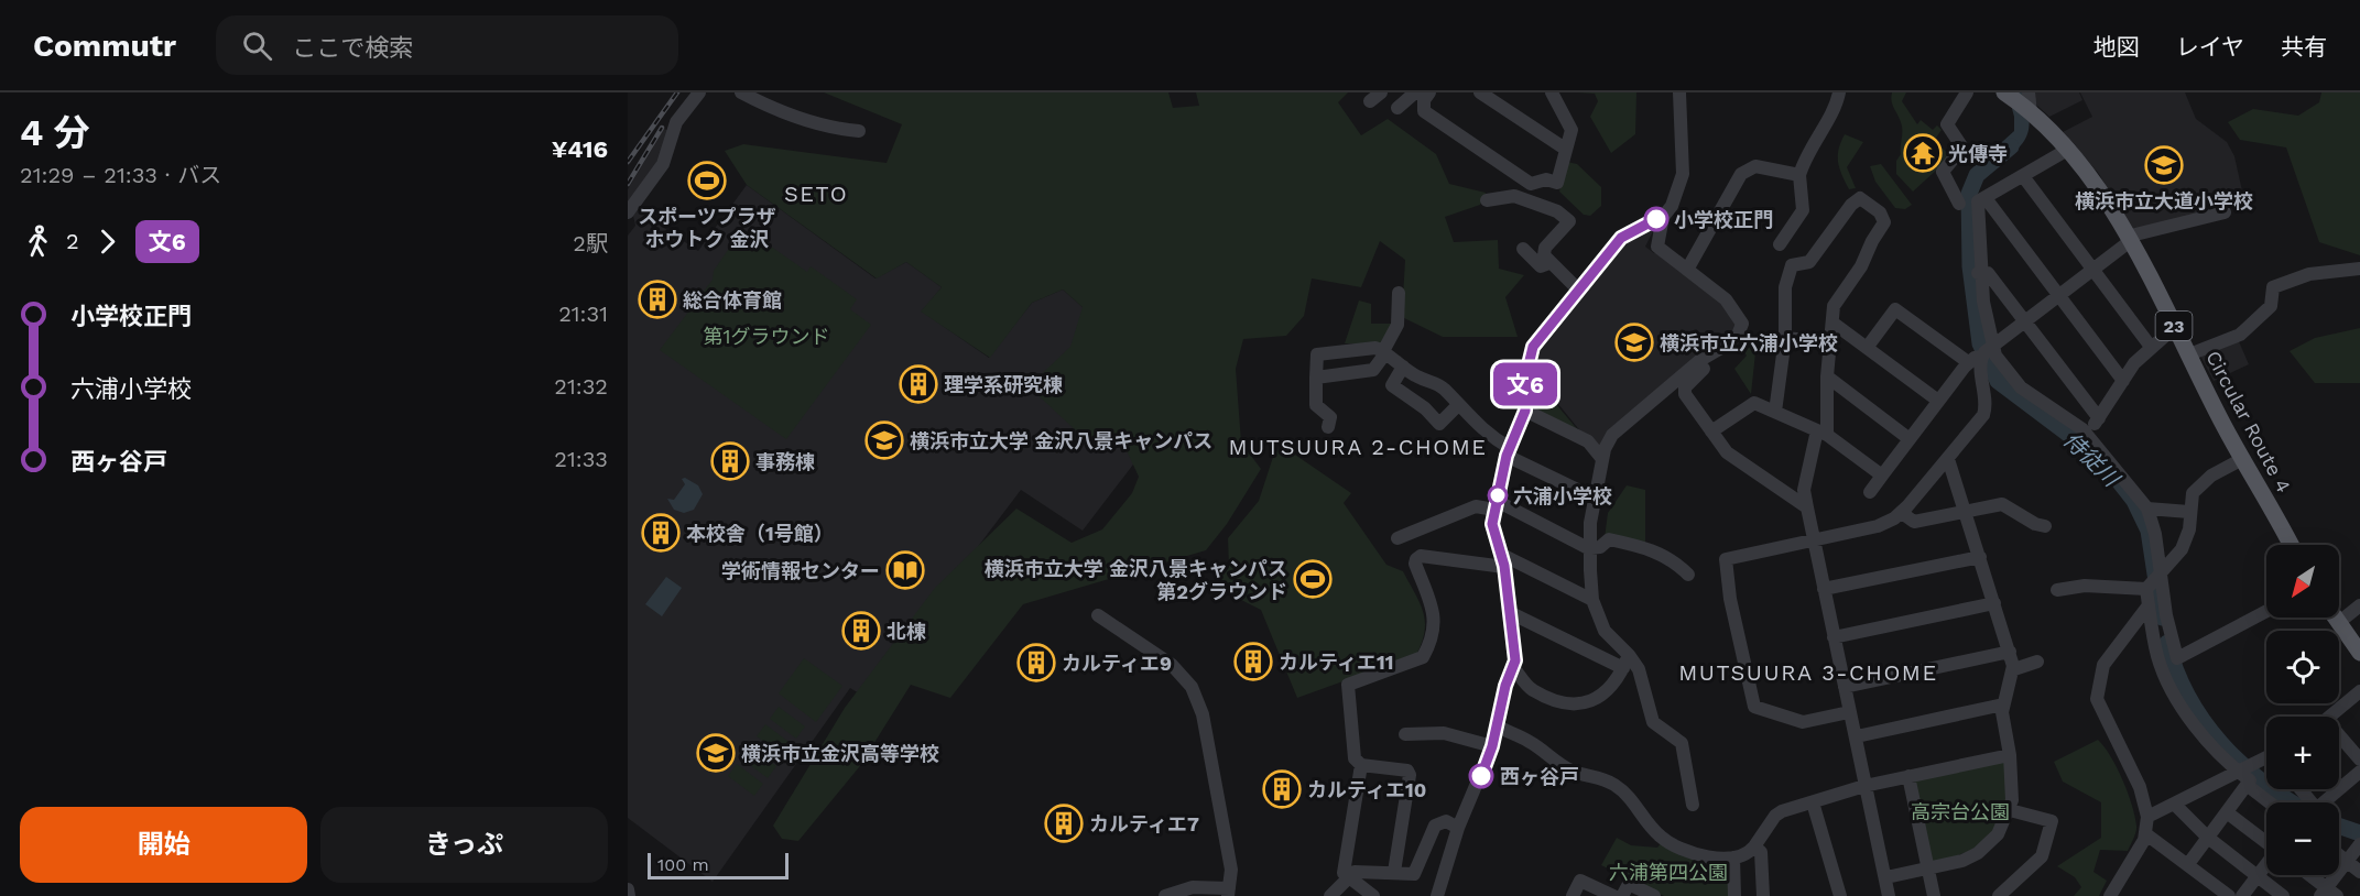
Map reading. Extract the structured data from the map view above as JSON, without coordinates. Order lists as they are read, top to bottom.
{
  "streets": {
    "main road": ["23", "Circular Route 4"]
  },
  "crossings": [
    ["23", "Circular Route 4"]
  ],
  "districts": ["SETO", "MUTSUURA 2-CHOME", "MUTSUURA 3-CHOME"],
  "water": ["侍従川"],
  "parks": ["第1グラウンド", "高宗台公園", "六浦第四公園"],
  "places": {
    "temple": ["光傳寺"],
    "school or university": [
      "横浜市立大道小学校",
      "横浜市立六浦小学校",
      "横浜市立大学 金沢八景キャンパス",
      "横浜市立金沢高等学校"
    ],
    "sports": ["スポーツプラザ ホウトク 金沢", "横浜市立大学 金沢八景キャンパス 第2グラウンド"],
    "other": ["小学校正門", "六浦小学校", "西ヶ谷戸"],
    "building": [
      "総合体育館",
      "理学系研究棟",
      "事務棟",
      "本校舎（1号館）",
      "北棟",
      "カルティエ11",
      "カルティエ9",
      "カルティエ10",
      "カルティエ7"
    ],
    "library": ["学術情報センター"]
  },
  "lines": ["bus line 文6"],
  "scale_bar": "100 m",
  "north": "bottom left",
  "page": {
    "header": "Commutr",
    "search": "ここで検索",
    "nav": ["地図", "レイヤ", "共有"],
    "heading": ["4 分", "21:29 – 21:33 · バス", "¥416"],
    "on_map": "文6",
    "legs": ["2", "文6", "2駅"],
    "list": [
      {
        "name": "小学校正門",
        "value": "21:31"
      },
      {
        "name": "六浦小学校",
        "value": "21:32"
      },
      {
        "name": "西ヶ谷戸",
        "value": "21:33"
      }
    ],
    "map_buttons": ["+", "−"],
    "buttons": ["開始", "きっぷ"],
    "scale": "100 m"
  }
}
